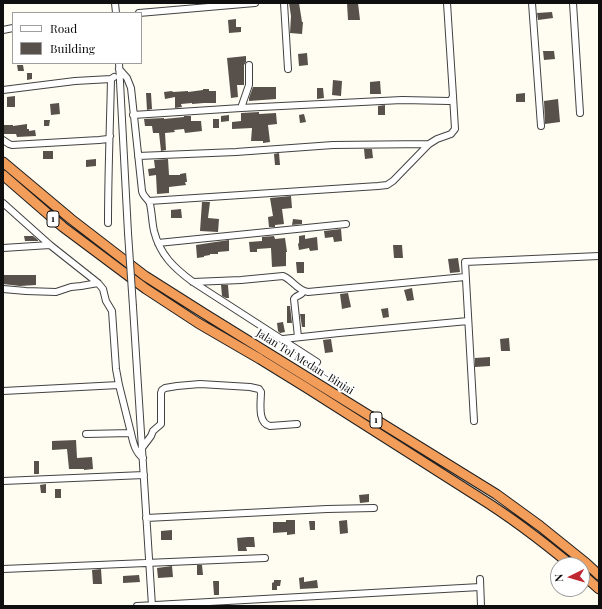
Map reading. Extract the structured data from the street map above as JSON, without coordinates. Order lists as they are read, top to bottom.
{
  "streets": {
    "highway": ["1", "Jalan Tol Medan–Binjai"]
  },
  "legend": ["Road", "Building"],
  "north": "left"
}
